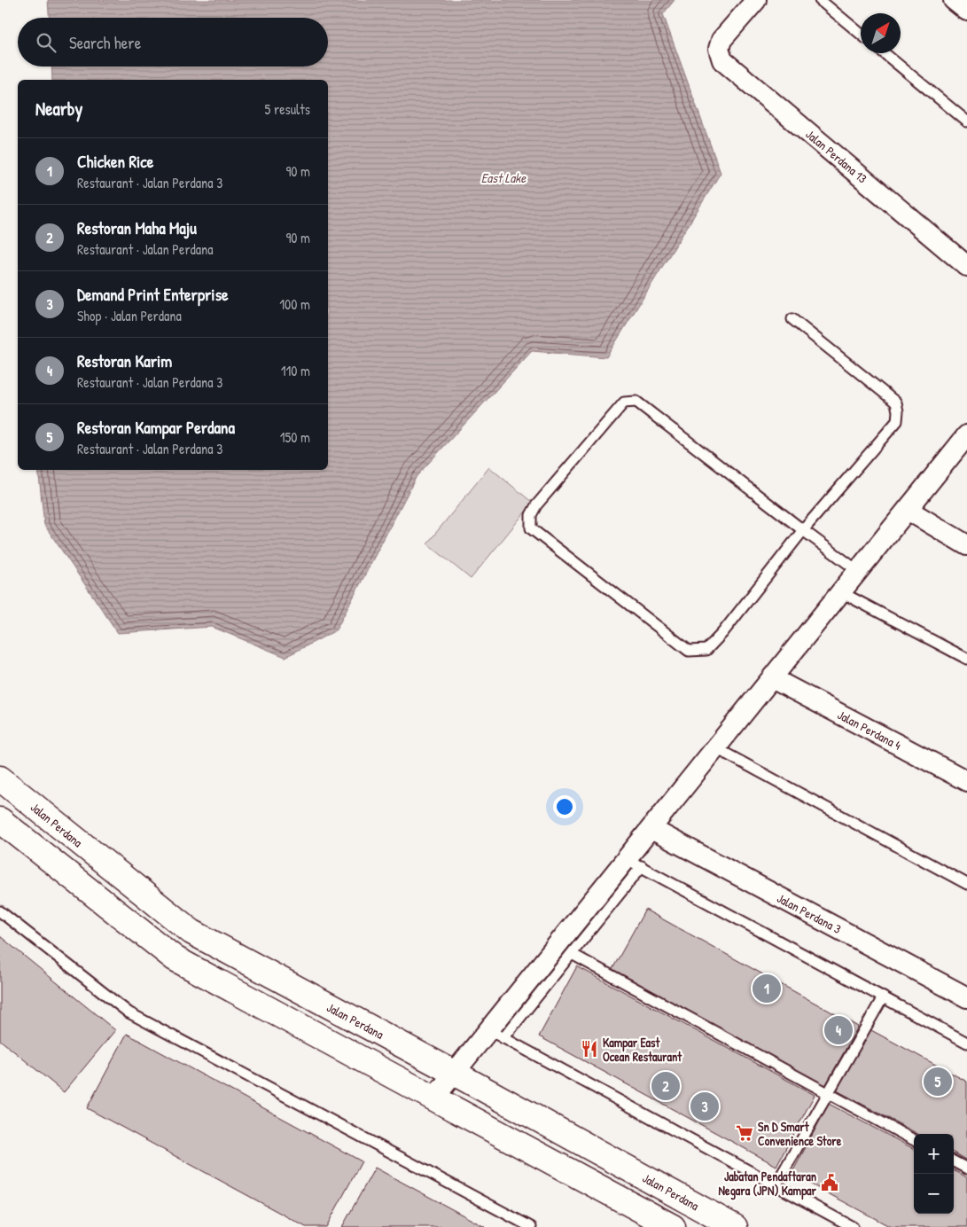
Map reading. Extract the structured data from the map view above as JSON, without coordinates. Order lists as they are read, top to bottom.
{
  "streets": {
    "street": [
      "Jalan Perdana 13",
      "Jalan Perdana 4",
      "Jalan Perdana",
      "Jalan Perdana 3"
    ]
  },
  "water": ["East Lake"],
  "places": {
    "restaurant": ["Kampar East Ocean Restaurant"],
    "supermarket": ["Sn D Smart Convenience Store"],
    "public building": ["Jabatan Pendaftaran Negara (JPN) Kampar"]
  },
  "north": "top right",
  "page": {
    "search": "Search here",
    "heading": ["Nearby", "5 results"],
    "list": [
      {
        "mark": "1",
        "name": "Chicken Rice",
        "note": "Restaurant · Jalan Perdana 3",
        "value": "90 m"
      },
      {
        "mark": "2",
        "name": "Restoran Maha Maju",
        "note": "Restaurant · Jalan Perdana",
        "value": "90 m"
      },
      {
        "mark": "3",
        "name": "Demand Print Enterprise",
        "note": "Shop · Jalan Perdana",
        "value": "100 m"
      },
      {
        "mark": "4",
        "name": "Restoran Karim",
        "note": "Restaurant · Jalan Perdana 3",
        "value": "110 m"
      },
      {
        "mark": "5",
        "name": "Restoran Kampar Perdana",
        "note": "Restaurant · Jalan Perdana 3",
        "value": "150 m"
      }
    ],
    "pins": [
      "1",
      "4",
      "5",
      "2",
      "3"
    ],
    "map_buttons": ["+", "−"]
  }
}
